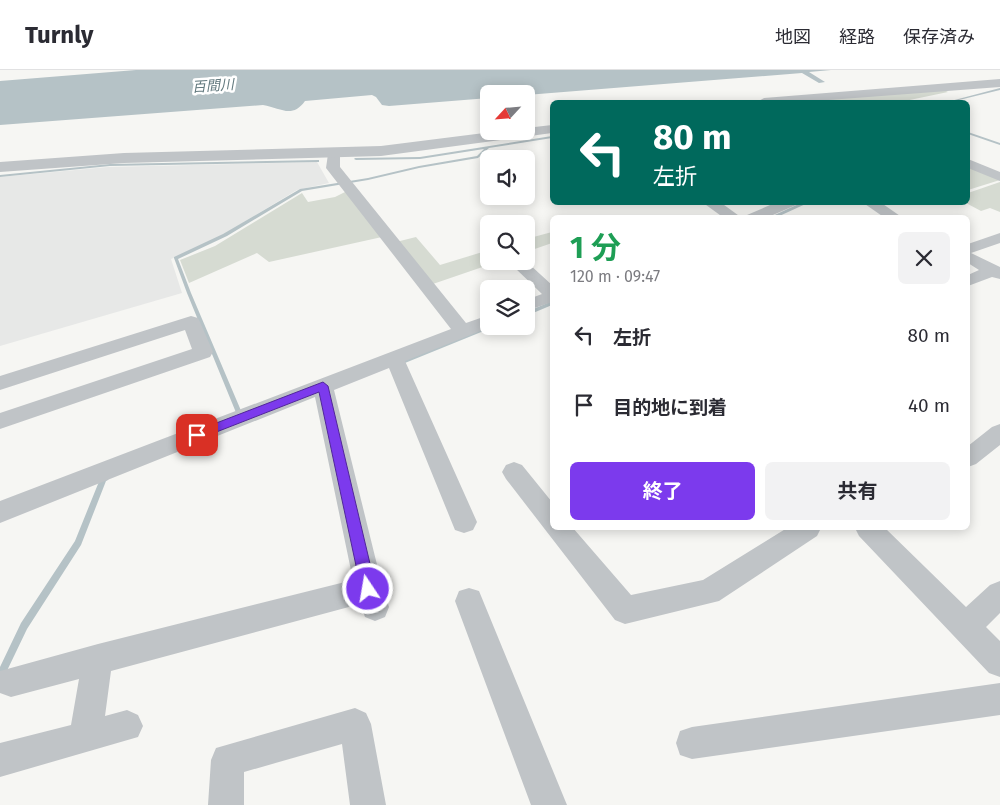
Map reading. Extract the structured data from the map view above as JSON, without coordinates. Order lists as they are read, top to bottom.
{
  "water": ["百間川"],
  "north": "bottom left",
  "page": {
    "header": "Turnly",
    "nav": ["地図", "経路", "保存済み"],
    "turn": ["80 m", "左折"],
    "heading": ["1 分", "120 m · 09:47"],
    "list": [
      {
        "name": "左折",
        "value": "80 m"
      },
      {
        "name": "目的地に到着",
        "value": "40 m"
      }
    ],
    "buttons": ["終了", "共有"]
  }
}
